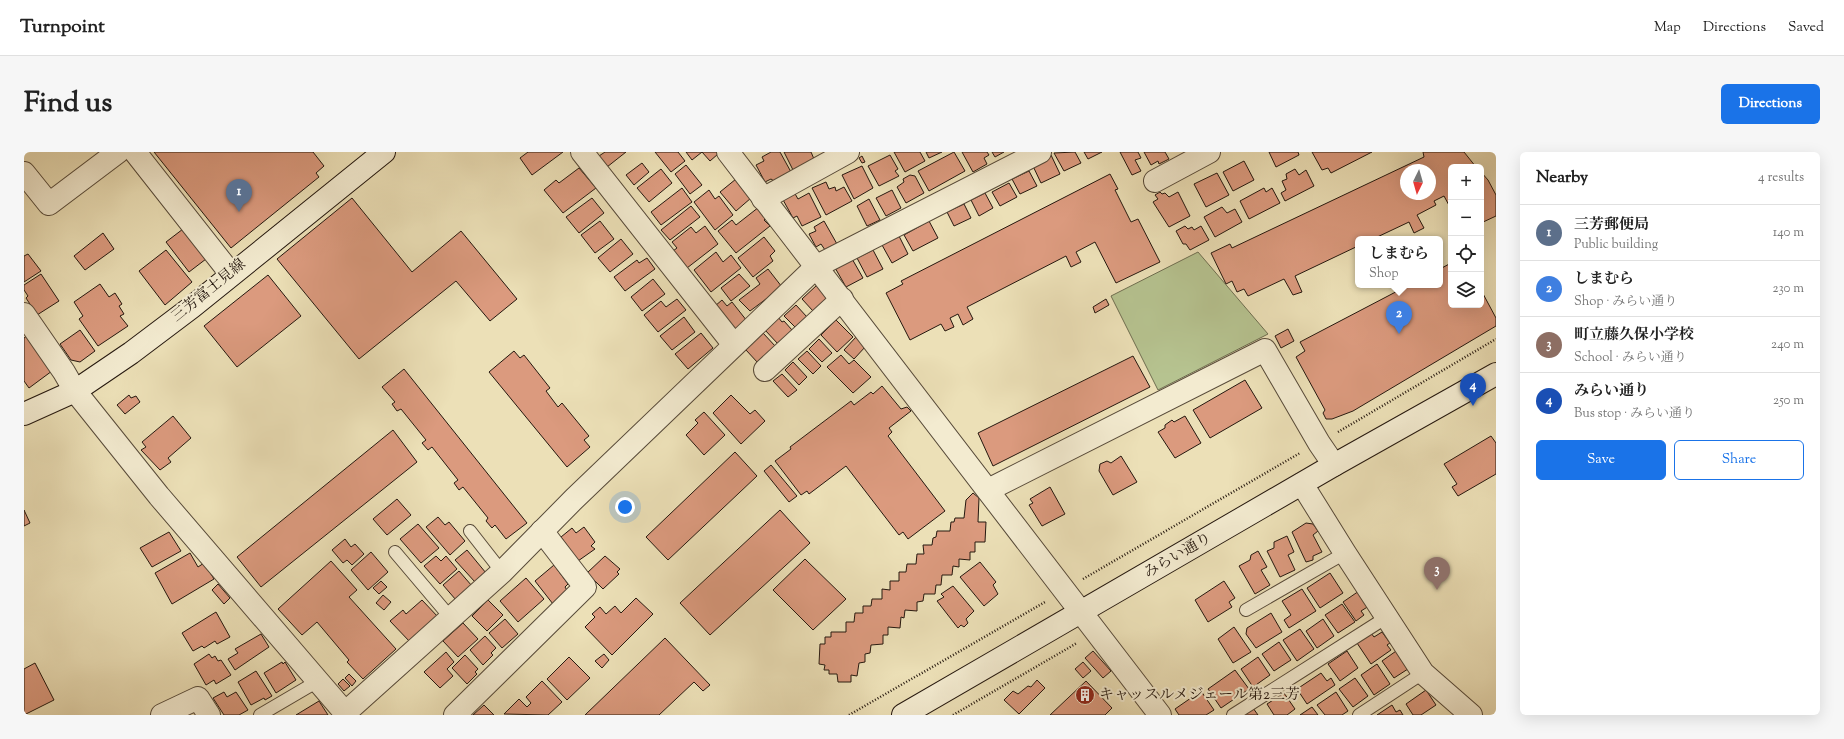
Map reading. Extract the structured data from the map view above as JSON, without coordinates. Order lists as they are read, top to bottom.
{
  "streets": {
    "street": ["三芳富士見線", "みらい通り"]
  },
  "places": {
    "building": ["キャッスルメジェール第2三芳"]
  },
  "north": "bottom",
  "page": {
    "header": "Turnpoint",
    "nav": ["Map", "Directions", "Saved"],
    "title": "Find us",
    "buttons": [
      "Directions",
      ["Save", "Share"]
    ],
    "heading": ["Nearby", "4 results"],
    "map_buttons": ["+", "−"],
    "pins": [
      "1",
      "2",
      "4",
      "3"
    ],
    "list": [
      {
        "mark": "1",
        "name": "三芳郵便局",
        "note": "Public building",
        "value": "140 m"
      },
      {
        "mark": "2",
        "name": "しまむら",
        "note": "Shop · みらい通り",
        "value": "230 m"
      },
      {
        "mark": "3",
        "name": "町立藤久保小学校",
        "note": "School · みらい通り",
        "value": "240 m"
      },
      {
        "mark": "4",
        "name": "みらい通り",
        "note": "Bus stop · みらい通り",
        "value": "250 m"
      }
    ],
    "popup": ["しまむら", "Shop"]
  }
}
